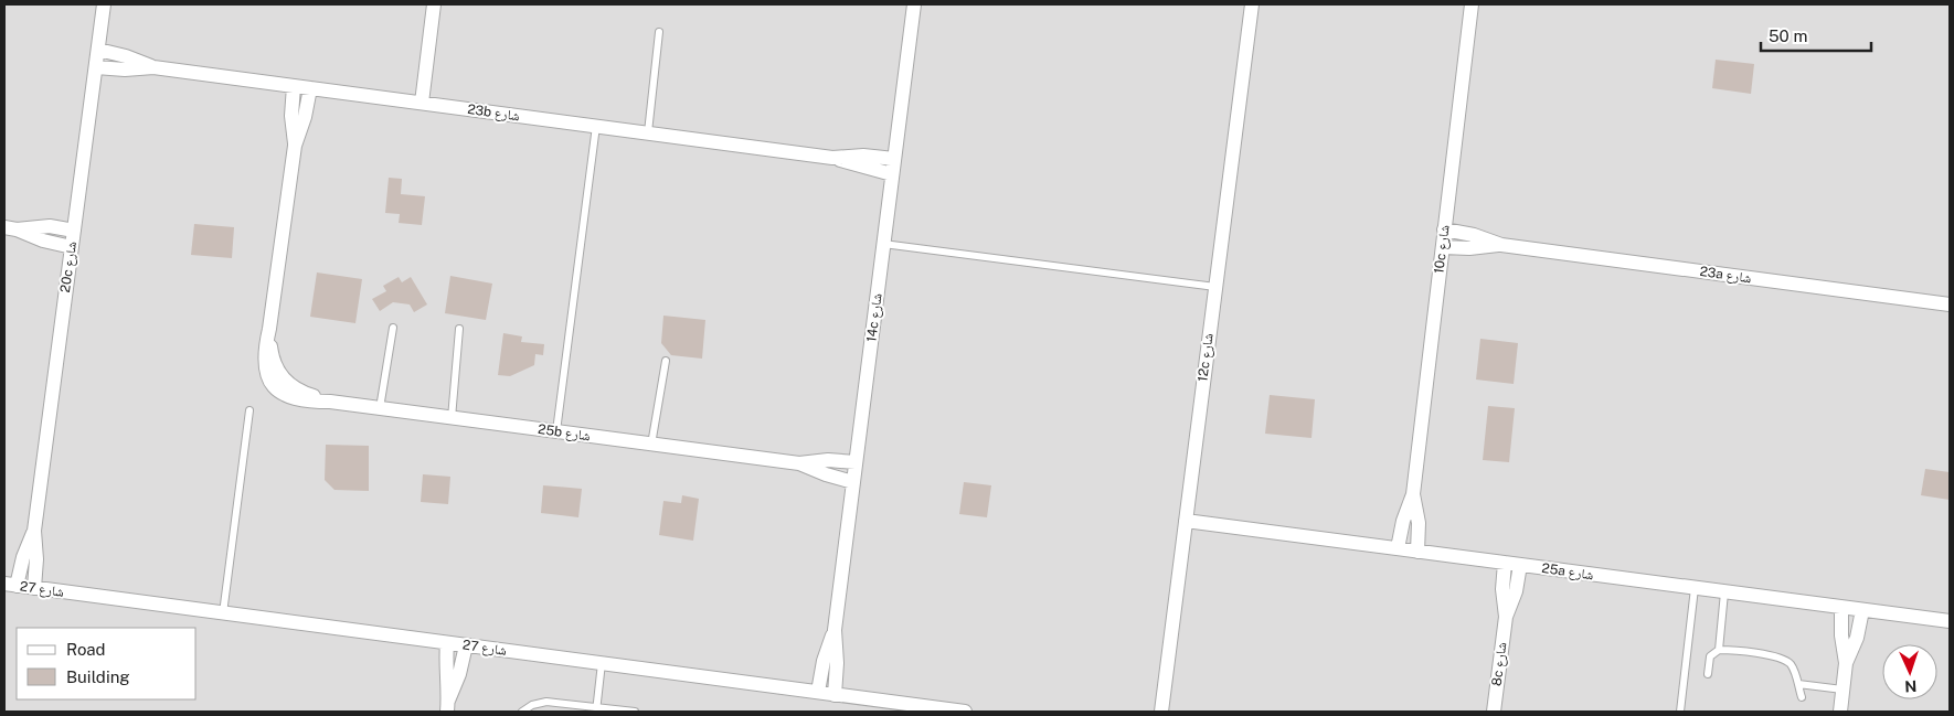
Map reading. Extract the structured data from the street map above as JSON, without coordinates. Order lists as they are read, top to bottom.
{
  "streets": {
    "street": [
      "23b شارع",
      "10c شارع",
      "20c شارع",
      "23a شارع",
      "14c شارع",
      "12c شارع",
      "25b شارع",
      "25a شارع",
      "شارع 27",
      "8c شارع"
    ]
  },
  "crossings": [
    ["23b شارع", "20c شارع"],
    ["23b شارع", "14c شارع"],
    ["23b شارع", "25b شارع"],
    ["10c شارع", "23a شارع"],
    ["10c شارع", "25a شارع"],
    ["20c شارع", "شارع 27"],
    ["14c شارع", "25b شارع"],
    ["14c شارع", "شارع 27"],
    ["12c شارع", "25a شارع"],
    ["25a شارع", "8c شارع"]
  ],
  "legend": ["Road", "Building"],
  "scale_bar": "50 m",
  "north": "bottom"
}
